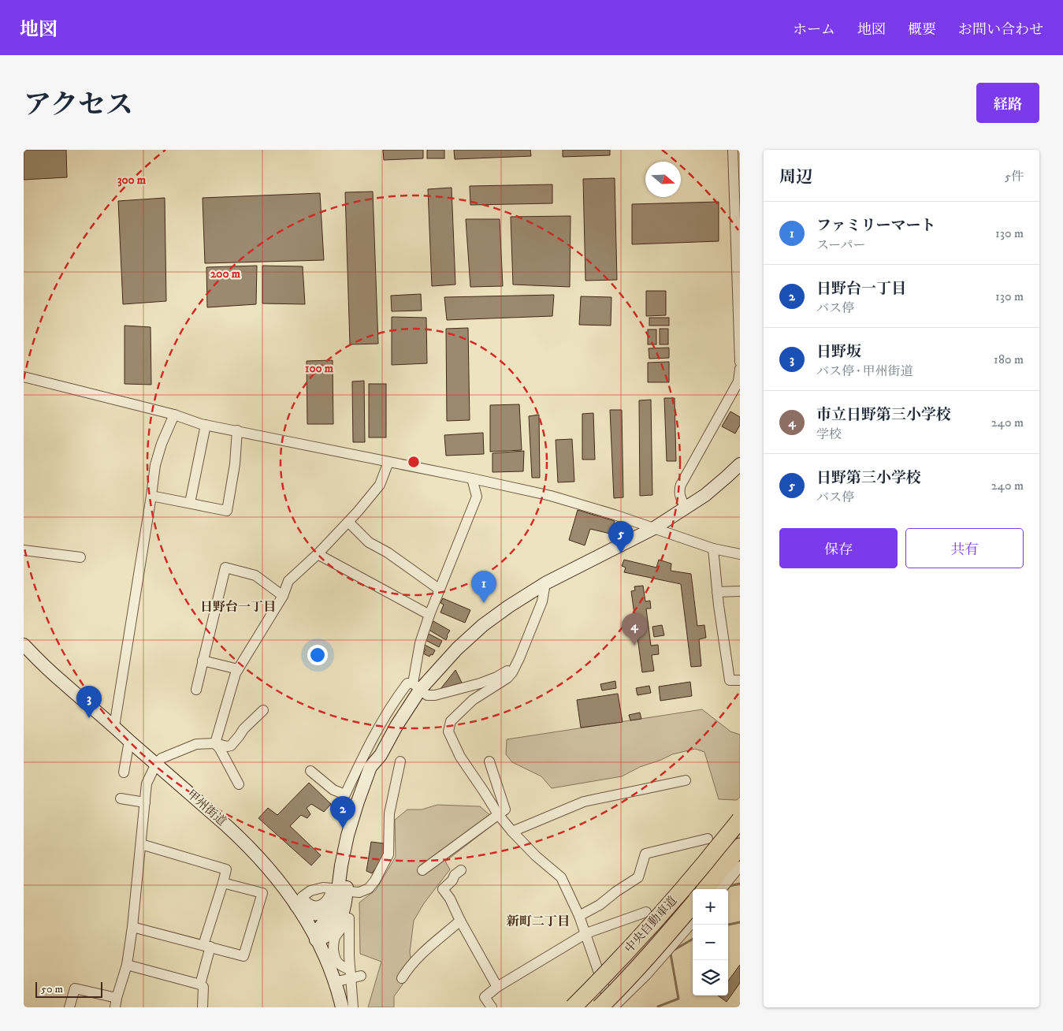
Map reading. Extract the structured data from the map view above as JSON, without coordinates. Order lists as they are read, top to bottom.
{
  "streets": {
    "highway": ["中央自動車道"],
    "street": ["甲州街道"]
  },
  "districts": ["日野台一丁目", "新町二丁目"],
  "scale_bar": "50 m",
  "north": "right",
  "page": {
    "header": "地図",
    "nav": [
      "ホーム",
      "地図",
      "概要",
      "お問い合わせ"
    ],
    "title": "アクセス",
    "buttons": [
      "経路",
      ["保存", "共有"]
    ],
    "heading": ["周辺", "5件"],
    "list": [
      {
        "mark": "1",
        "name": "ファミリーマート",
        "note": "スーパー",
        "value": "130 m"
      },
      {
        "mark": "2",
        "name": "日野台一丁目",
        "note": "バス停",
        "value": "130 m"
      },
      {
        "mark": "3",
        "name": "日野坂",
        "note": "バス停 · 甲州街道",
        "value": "180 m"
      },
      {
        "mark": "4",
        "name": "市立日野第三小学校",
        "note": "学校",
        "value": "240 m"
      },
      {
        "mark": "5",
        "name": "日野第三小学校",
        "note": "バス停",
        "value": "240 m"
      }
    ],
    "pins": [
      "5",
      "1",
      "4",
      "3",
      "2"
    ],
    "map_buttons": ["+", "−"],
    "scale": "50 m"
  },
  "rings": ["300 m", "200 m", "100 m"]
}
